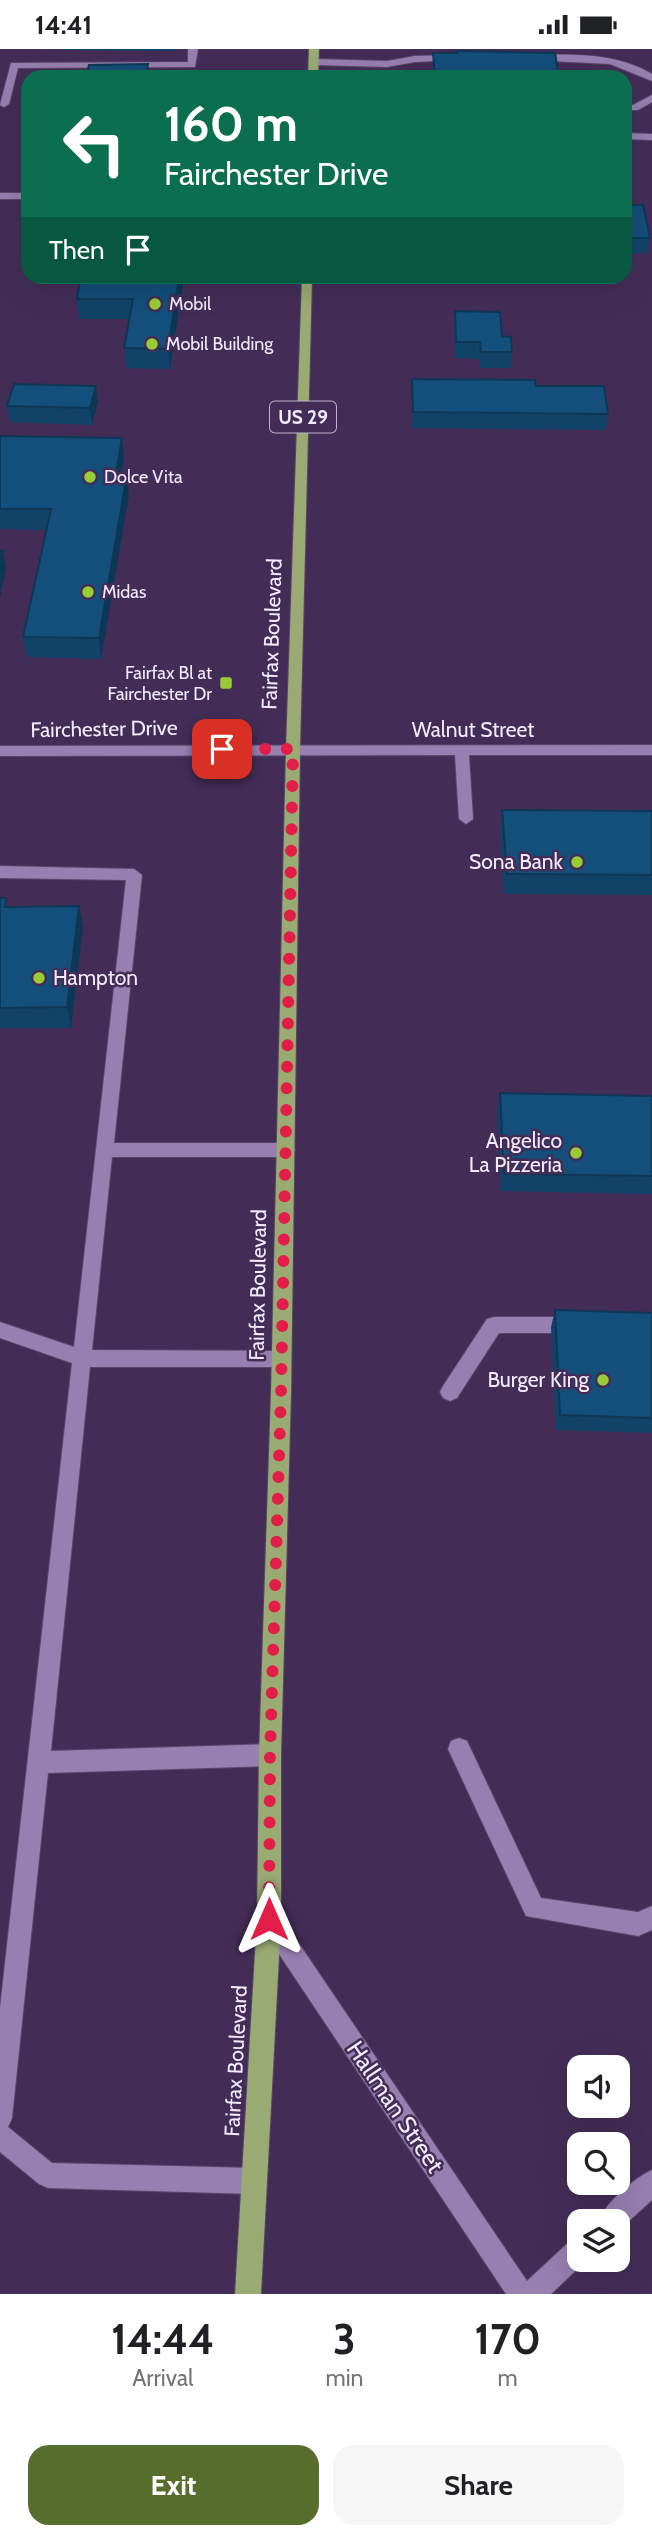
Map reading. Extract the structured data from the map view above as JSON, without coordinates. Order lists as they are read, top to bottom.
{
  "streets": {
    "main road": ["US 29", "Fairfax Boulevard"],
    "street": ["Fairchester Drive", "Walnut Street", "Hallman Street"]
  },
  "crossings": [
    ["Fairfax Boulevard", "Fairchester Drive"],
    ["Fairfax Boulevard", "Walnut Street"],
    ["Fairfax Boulevard", "Hallman Street"],
    ["Fairchester Drive", "Walnut Street"]
  ],
  "places": {
    "other": [
      "Mobil",
      "Mobil Building",
      "Dolce Vita",
      "Midas",
      "Sona Bank",
      "Hampton",
      "Angelico La Pizzeria",
      "Burger King"
    ],
    "transit": ["Fairfax Bl at Fairchester Dr"]
  },
  "page": {
    "status": "14:41",
    "turn": ["160 m", "Fairchester Drive"],
    "then": "Then",
    "eta": [
      "14:44",
      "Arrival",
      "3",
      "min",
      "170",
      "m"
    ],
    "buttons": ["Exit", "Share"]
  }
}
